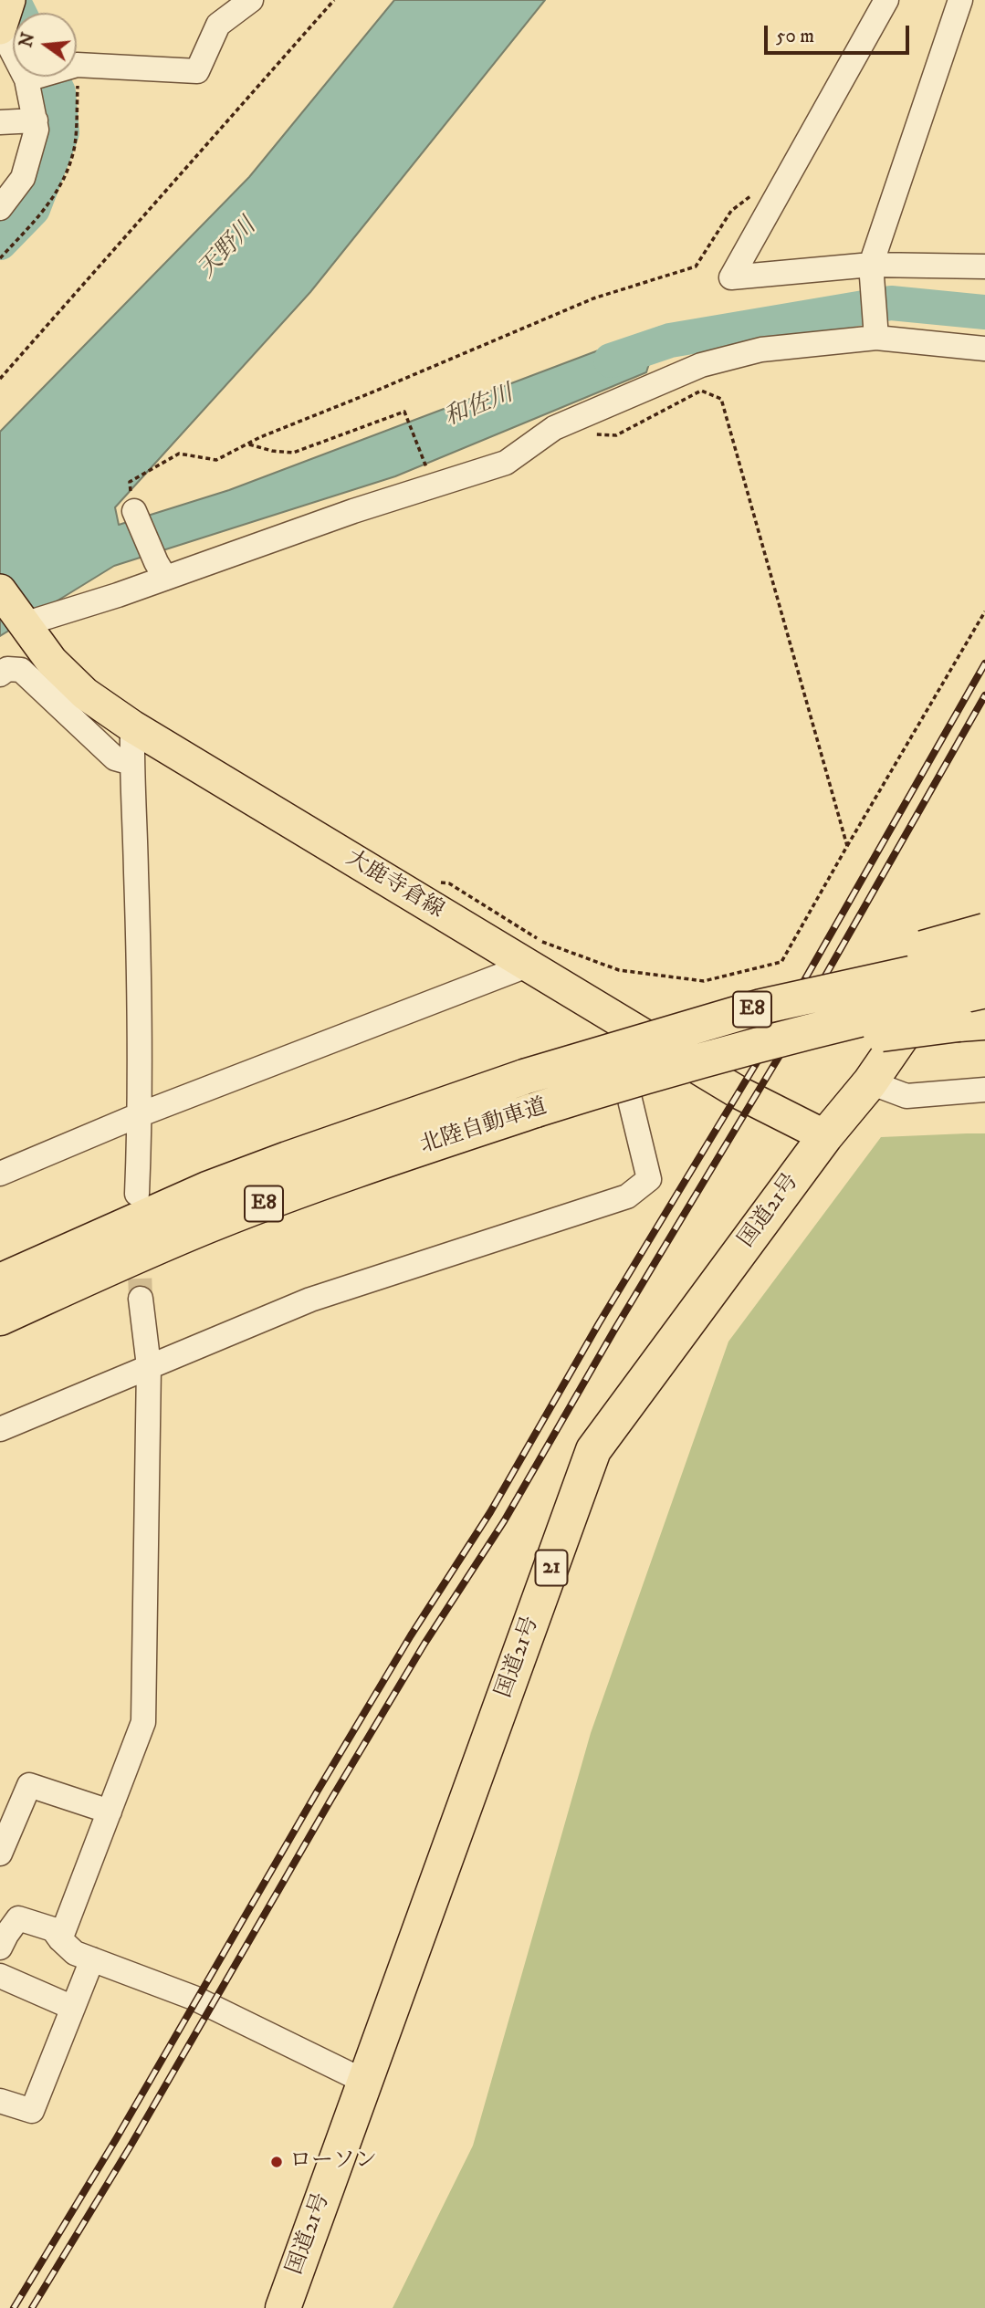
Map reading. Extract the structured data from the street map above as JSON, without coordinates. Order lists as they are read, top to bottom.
{
  "streets": {
    "highway": [
      "E8",
      "北陸自動車道",
      "国道21号",
      "21"
    ],
    "main road": ["大鹿寺倉線"]
  },
  "crossings": [
    ["大鹿寺倉線", "国道21号"]
  ],
  "water": ["天野川", "和佐川"],
  "places": ["ローソン"],
  "scale_bar": "50 m",
  "north": "left"
}
